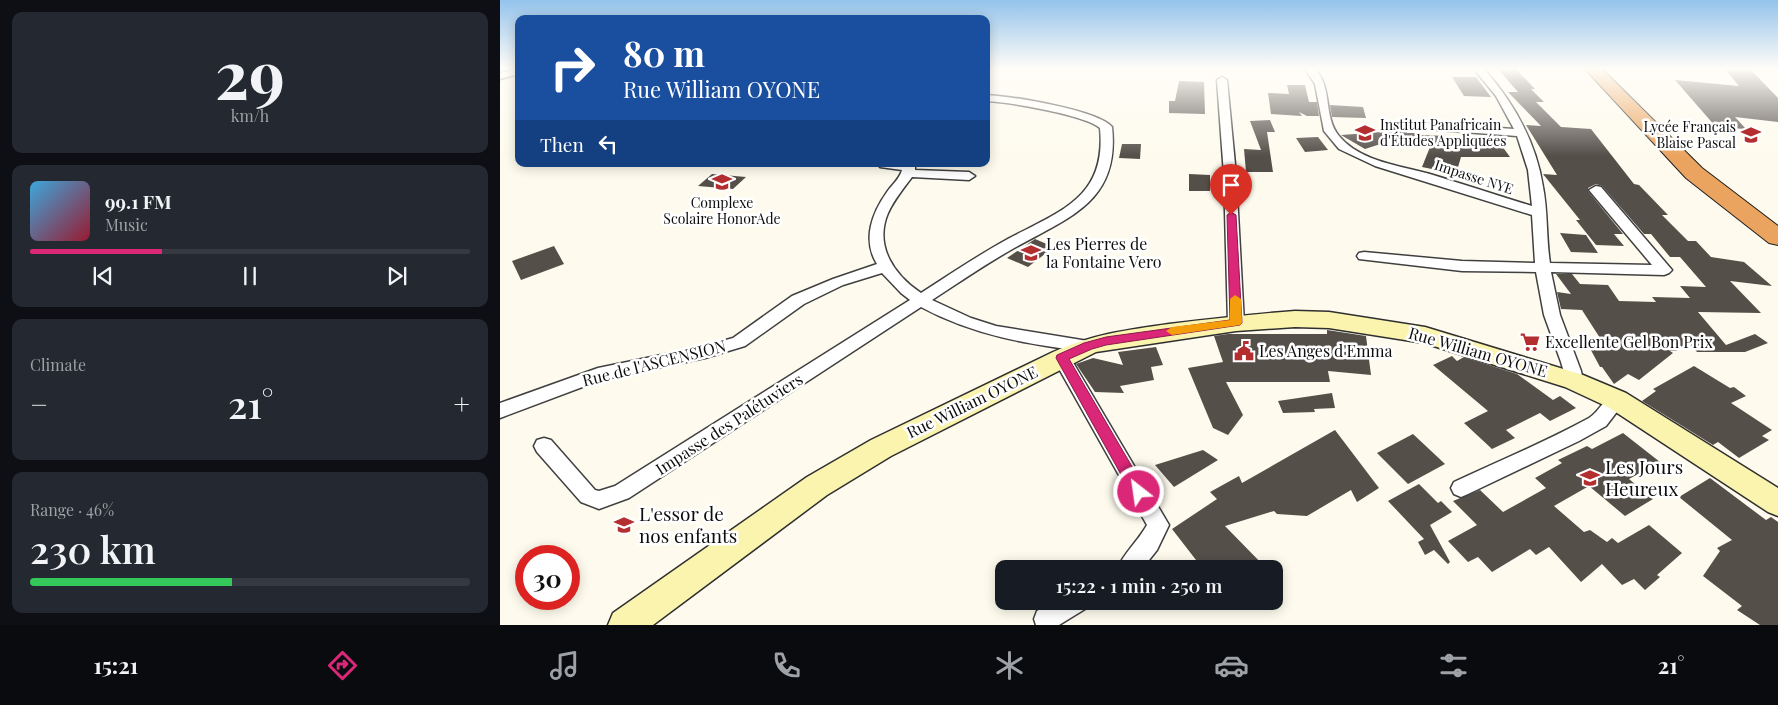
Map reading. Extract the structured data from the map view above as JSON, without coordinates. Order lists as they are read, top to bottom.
{
  "streets": {
    "street": [
      "Impasse NYE",
      "Rue William OYONE",
      "Rue de l'ASCENSION",
      "Impasse des Palétuviers"
    ]
  },
  "places": {
    "school or university": [
      "Institut Panafricain d'Études Appliquées",
      "Lycée Français Blaise Pascal",
      "Complexe Scolaire HonorAde",
      "Les Pierres de la Fontaine Vero",
      "Les Jours Heureux",
      "L'essor de nos enfants"
    ],
    "supermarket": ["Excellente Gel Bon Prix"],
    "public building": ["Les Anges d'Emma"]
  },
  "page": {
    "tile": [
      ["29", "km/h"],
      "Climate",
      ["Range · 46%", "230 km"]
    ],
    "turn": ["80 m", "Rue William OYONE"],
    "then": "Then",
    "song": ["99.1 FM", "Music"],
    "heat": ["−", "21°", "+"],
    "limit": "30",
    "trip": "15:22 · 1 min · 250 m",
    "tabs": ["15:21", "21°"]
  }
}
